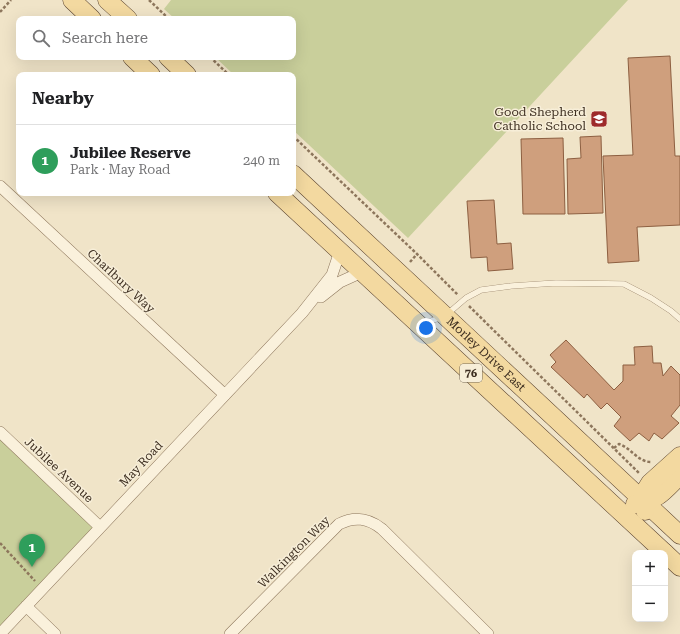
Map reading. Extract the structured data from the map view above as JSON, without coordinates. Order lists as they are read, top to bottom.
{
  "streets": {
    "main road": ["Morley Drive East", "76"],
    "street": [
      "Charlbury Way",
      "May Road",
      "Jubilee Avenue",
      "Walkington Way"
    ]
  },
  "crossings": [
    ["Charlbury Way", "May Road"],
    ["Morley Drive East", "May Road"],
    ["May Road", "Jubilee Avenue"]
  ],
  "places": {
    "school or university": ["Good Shepherd Catholic School"]
  },
  "page": {
    "search": "Search here",
    "heading": "Nearby",
    "list": [
      {
        "mark": "1",
        "name": "Jubilee Reserve",
        "note": "Park · May Road",
        "value": "240 m"
      }
    ],
    "pins": "1",
    "map_buttons": ["+", "−"]
  }
}
